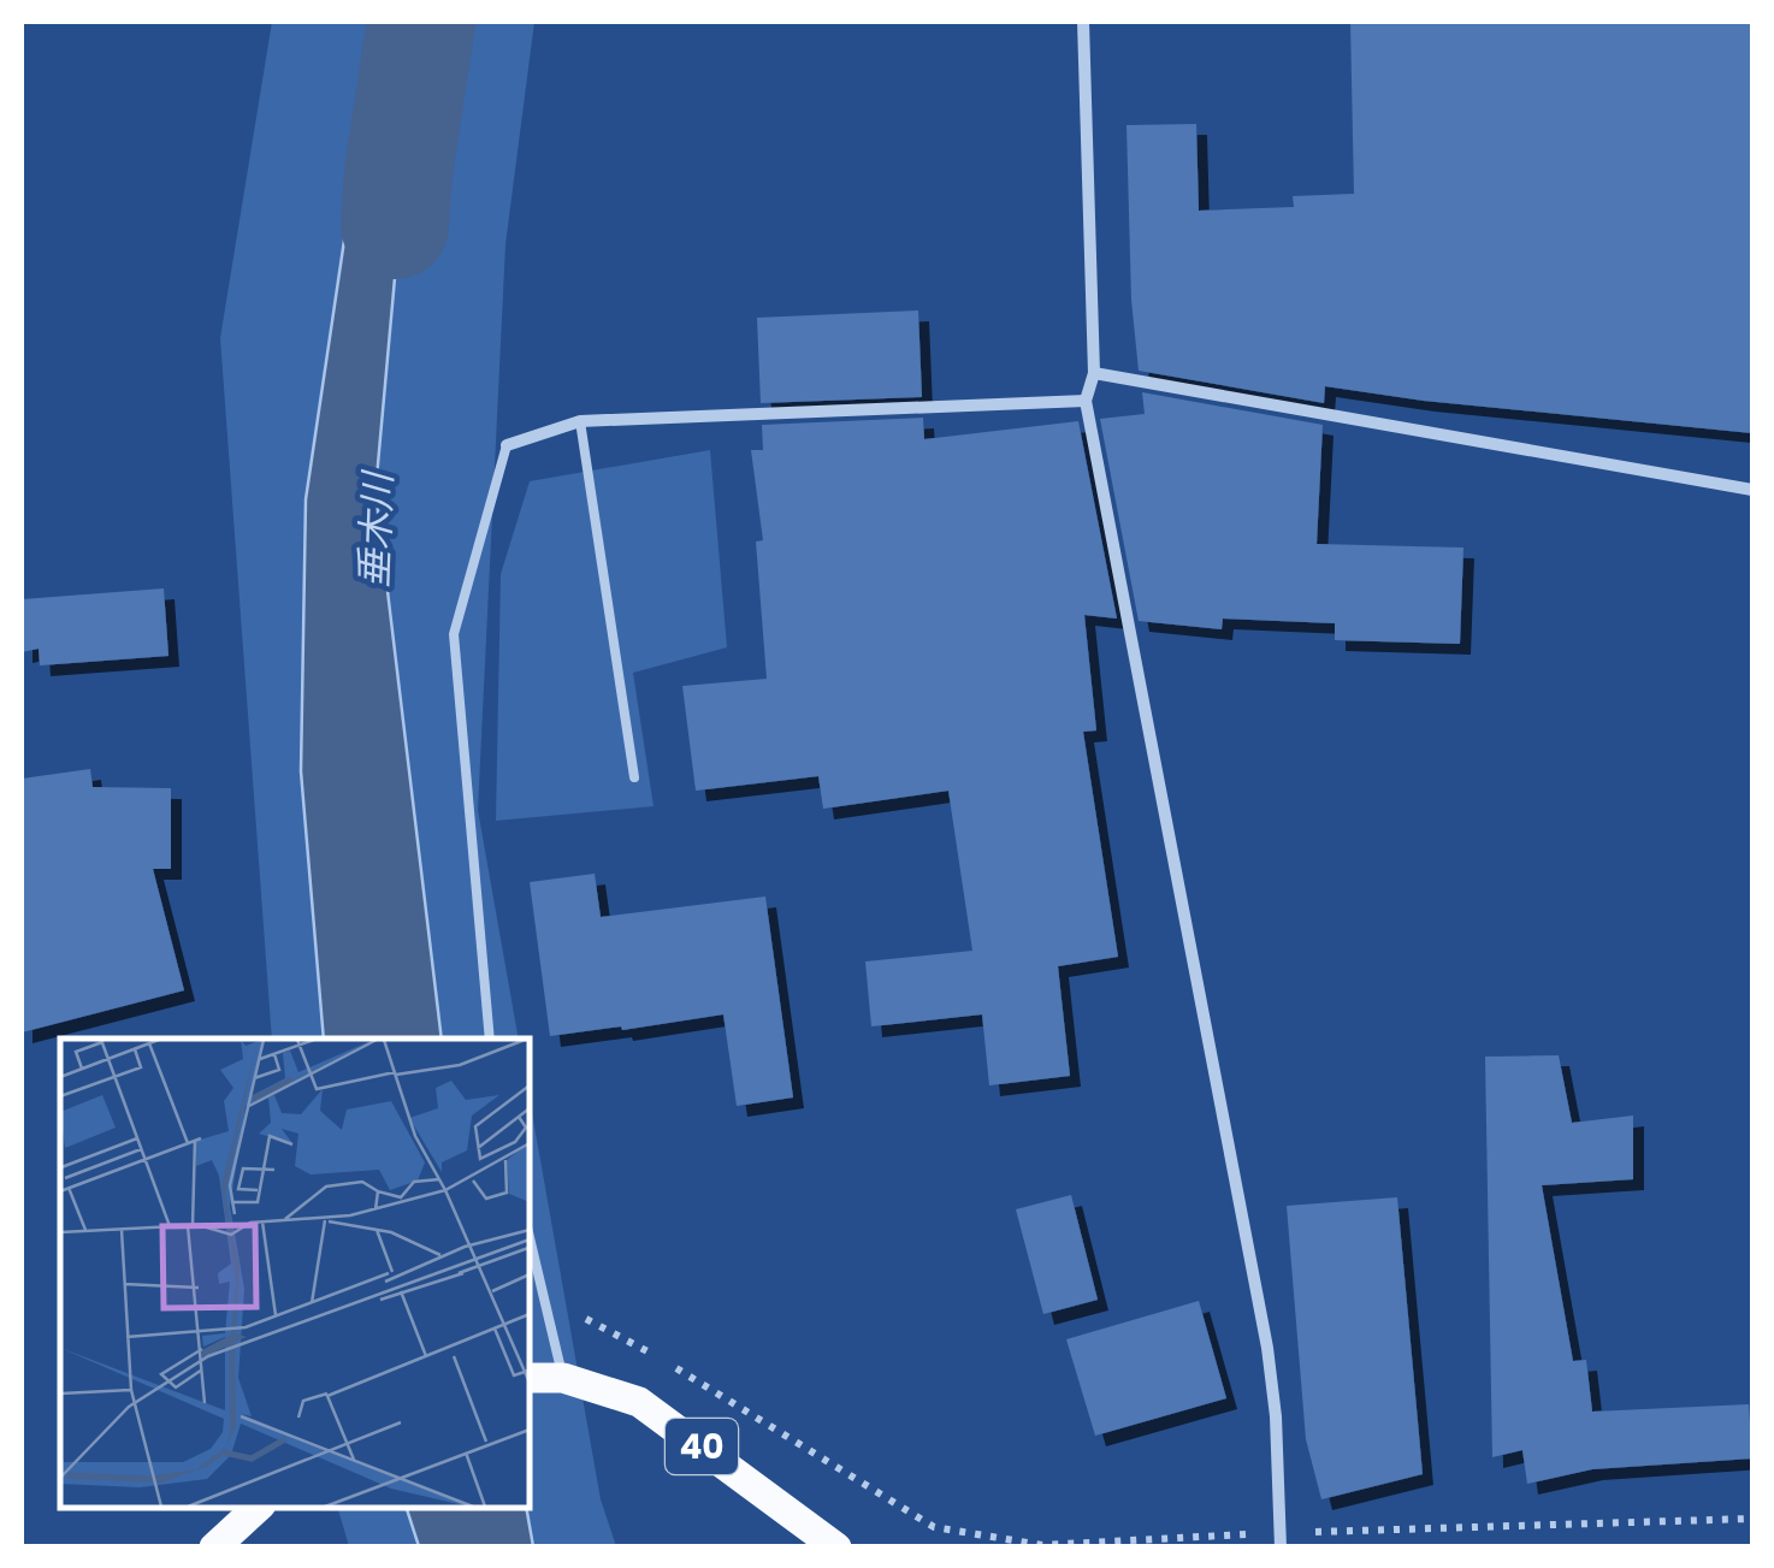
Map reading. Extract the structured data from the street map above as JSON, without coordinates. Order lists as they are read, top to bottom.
{
  "streets": {
    "main road": ["40"]
  },
  "water": ["垂木川"]
}
